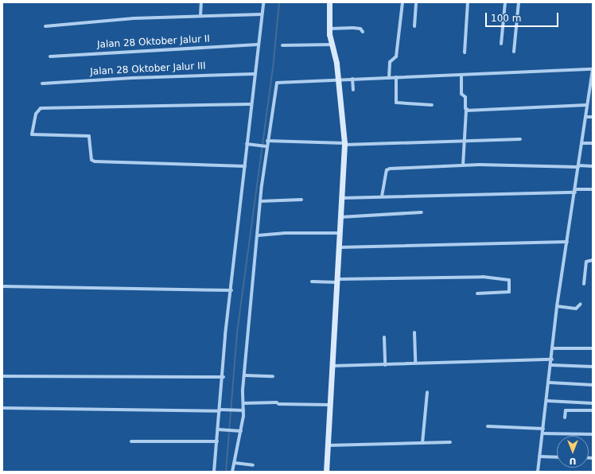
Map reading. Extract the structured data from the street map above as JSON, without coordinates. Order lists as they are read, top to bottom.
{
  "streets": {
    "street": ["Jalan 28 Oktober Jalur II", "Jalan 28 Oktober Jalur III"]
  },
  "scale_bar": "100 m",
  "north": "bottom"
}
